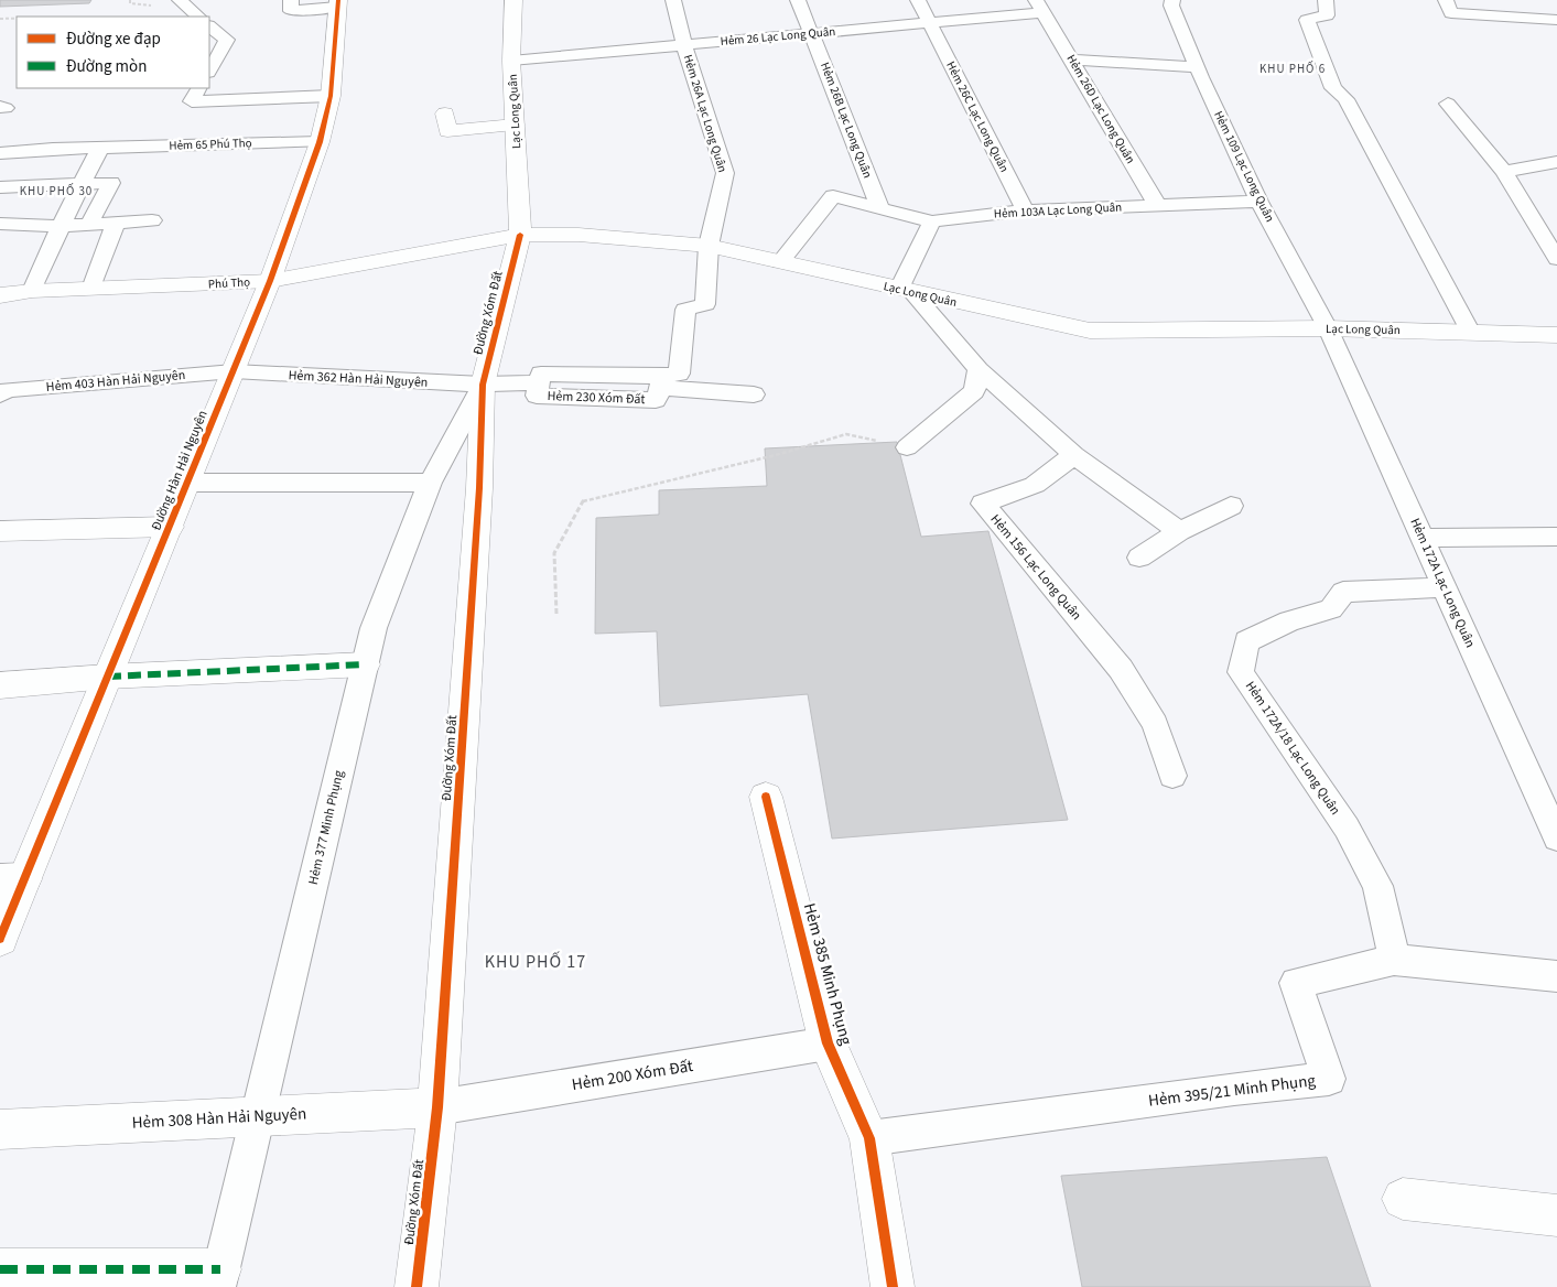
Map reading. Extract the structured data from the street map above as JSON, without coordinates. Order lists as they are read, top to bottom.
{
  "streets": {
    "street": [
      "Lạc Long Quân",
      "Phú Thọ",
      "Đường Xóm Đất",
      "Đường Hàn Hải Nguyên",
      "Hẻm 385 Minh Phụng",
      "Hẻm 308 Hàn Hải Nguyên"
    ],
    "lane": [
      "Hẻm 26 Lạc Long Quân",
      "Hẻm 26D Lạc Long Quân",
      "Hẻm 26A Lạc Long Quân",
      "Hẻm 26C Lạc Long Quân",
      "Hẻm 26B Lạc Long Quân",
      "Hẻm 65 Phú Thọ",
      "Hẻm 109 Lạc Long Quân",
      "Hẻm 103A Lạc Long Quân",
      "Hẻm 362 Hàn Hải Nguyên",
      "Hẻm 403 Hàn Hải Nguyên",
      "Hẻm 230 Xóm Đất",
      "Hẻm 156 Lạc Long Quân",
      "Hẻm 172A Lạc Long Quân",
      "Hẻm 172A/18 Lạc Long Quân",
      "Hẻm 377 Minh Phụng",
      "Hẻm 200 Xóm Đất",
      "Hẻm 395/21 Minh Phụng"
    ]
  },
  "crossings": [
    ["Hẻm 26 Lạc Long Quân", "Hẻm 26D Lạc Long Quân"],
    ["Hẻm 26 Lạc Long Quân", "Lạc Long Quân"],
    ["Hẻm 26 Lạc Long Quân", "Hẻm 26A Lạc Long Quân"],
    ["Hẻm 26 Lạc Long Quân", "Hẻm 26C Lạc Long Quân"],
    ["Hẻm 26 Lạc Long Quân", "Hẻm 26B Lạc Long Quân"],
    ["Hẻm 26D Lạc Long Quân", "Hẻm 103A Lạc Long Quân"],
    ["Lạc Long Quân", "Hẻm 26A Lạc Long Quân"],
    ["Lạc Long Quân", "Hẻm 109 Lạc Long Quân"],
    ["Lạc Long Quân", "Phú Thọ"],
    ["Lạc Long Quân", "Đường Xóm Đất"],
    ["Lạc Long Quân", "Hẻm 172A Lạc Long Quân"],
    ["Hẻm 26A Lạc Long Quân", "Hẻm 230 Xóm Đất"],
    ["Hẻm 26C Lạc Long Quân", "Hẻm 103A Lạc Long Quân"],
    ["Hẻm 65 Phú Thọ", "Đường Hàn Hải Nguyên"],
    ["Hẻm 109 Lạc Long Quân", "Hẻm 103A Lạc Long Quân"],
    ["Hẻm 109 Lạc Long Quân", "Hẻm 172A Lạc Long Quân"],
    ["Phú Thọ", "Đường Xóm Đất"],
    ["Phú Thọ", "Đường Hàn Hải Nguyên"],
    ["Đường Xóm Đất", "Hẻm 362 Hàn Hải Nguyên"],
    ["Đường Xóm Đất", "Hẻm 230 Xóm Đất"],
    ["Đường Xóm Đất", "Hẻm 377 Minh Phụng"],
    ["Đường Xóm Đất", "Hẻm 200 Xóm Đất"],
    ["Đường Xóm Đất", "Hẻm 308 Hàn Hải Nguyên"],
    ["Hẻm 362 Hàn Hải Nguyên", "Hẻm 403 Hàn Hải Nguyên"],
    ["Hẻm 362 Hàn Hải Nguyên", "Hẻm 230 Xóm Đất"],
    ["Hẻm 362 Hàn Hải Nguyên", "Đường Hàn Hải Nguyên"],
    ["Hẻm 362 Hàn Hải Nguyên", "Hẻm 377 Minh Phụng"],
    ["Hẻm 403 Hàn Hải Nguyên", "Đường Hàn Hải Nguyên"],
    ["Hẻm 230 Xóm Đất", "Hẻm 377 Minh Phụng"],
    ["Hẻm 172A Lạc Long Quân", "Hẻm 172A/18 Lạc Long Quân"],
    ["Hẻm 172A/18 Lạc Long Quân", "Hẻm 395/21 Minh Phụng"],
    ["Hẻm 377 Minh Phụng", "Hẻm 308 Hàn Hải Nguyên"],
    ["Hẻm 385 Minh Phụng", "Hẻm 200 Xóm Đất"],
    ["Hẻm 385 Minh Phụng", "Hẻm 395/21 Minh Phụng"],
    ["Hẻm 200 Xóm Đất", "Hẻm 308 Hàn Hải Nguyên"]
  ],
  "districts": ["KHU PHỐ 6", "KHU PHỐ 30", "KHU PHỐ 17"],
  "legend": ["Đường xe đạp", "Đường mòn"]
}
